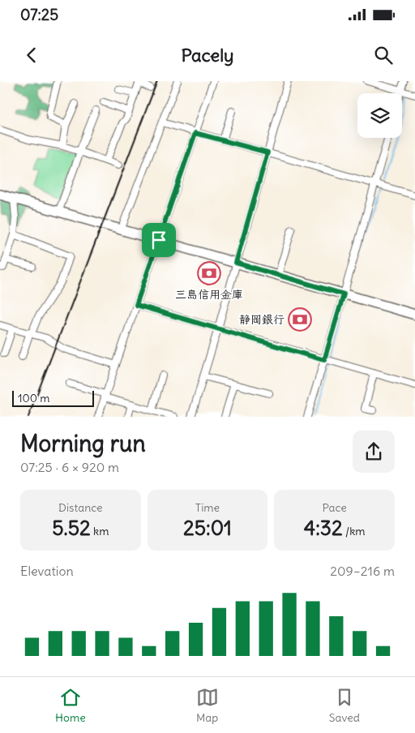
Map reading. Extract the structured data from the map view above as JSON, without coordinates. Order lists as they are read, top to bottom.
{
  "places": {
    "bank": ["三島信用金庫", "静岡銀行"]
  },
  "scale_bar": "100 m",
  "page": {
    "status": "07:25",
    "header": "Pacely",
    "scale": "100 m",
    "heading": ["Morning run", "07:25 · 6 × 920 m"],
    "stats": [
      ["Distance", "5.52 km"],
      ["Time", "25:01"],
      ["Pace", "4:32 /km"]
    ],
    "chart": ["Elevation", "209–216 m"],
    "tabs": ["Home", "Map", "Saved"]
  }
}
